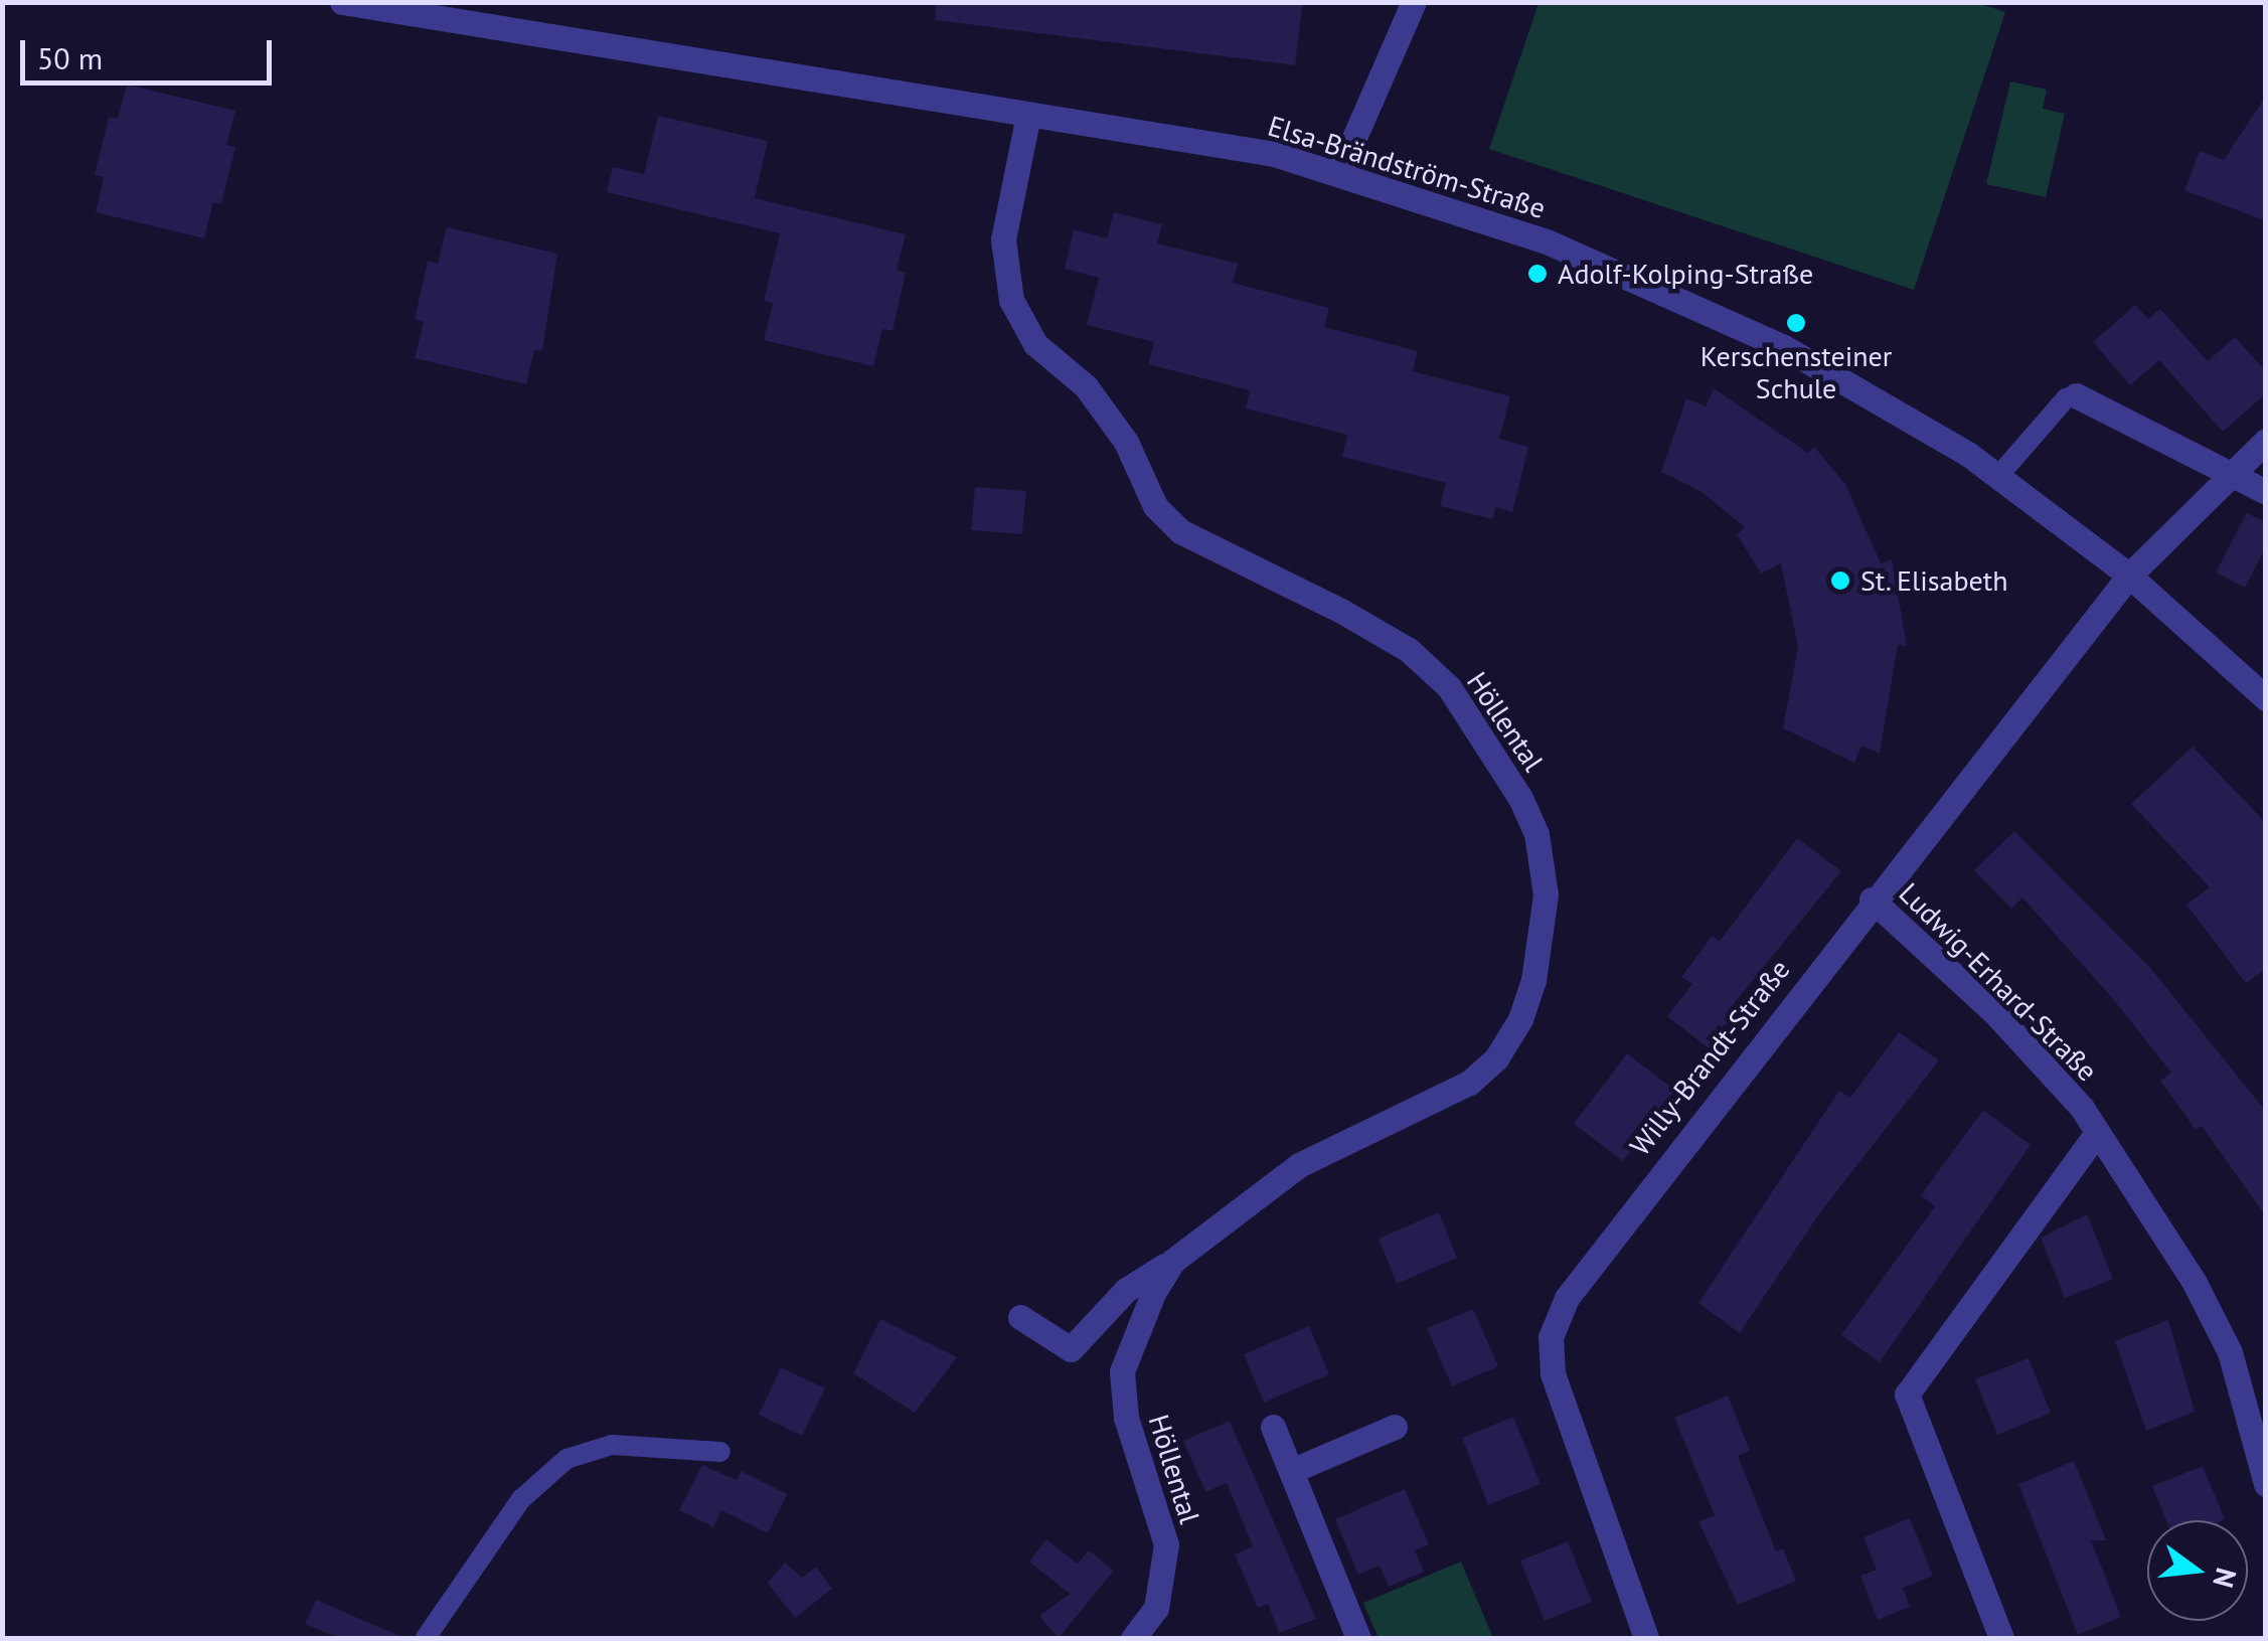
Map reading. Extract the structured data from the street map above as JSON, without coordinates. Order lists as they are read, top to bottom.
{
  "streets": {
    "street": [
      "Elsa-Brändström-Straße",
      "Höllental",
      "Ludwig-Erhard-Straße",
      "Willy-Brandt-Straße"
    ]
  },
  "crossings": [
    ["Elsa-Brändström-Straße", "Höllental"],
    ["Elsa-Brändström-Straße", "Willy-Brandt-Straße"],
    ["Ludwig-Erhard-Straße", "Willy-Brandt-Straße"]
  ],
  "places": ["Adolf-Kolping-Straße", "Kerschensteiner Schule", "St. Elisabeth"],
  "scale_bar": "50 m",
  "north": "right"
}
